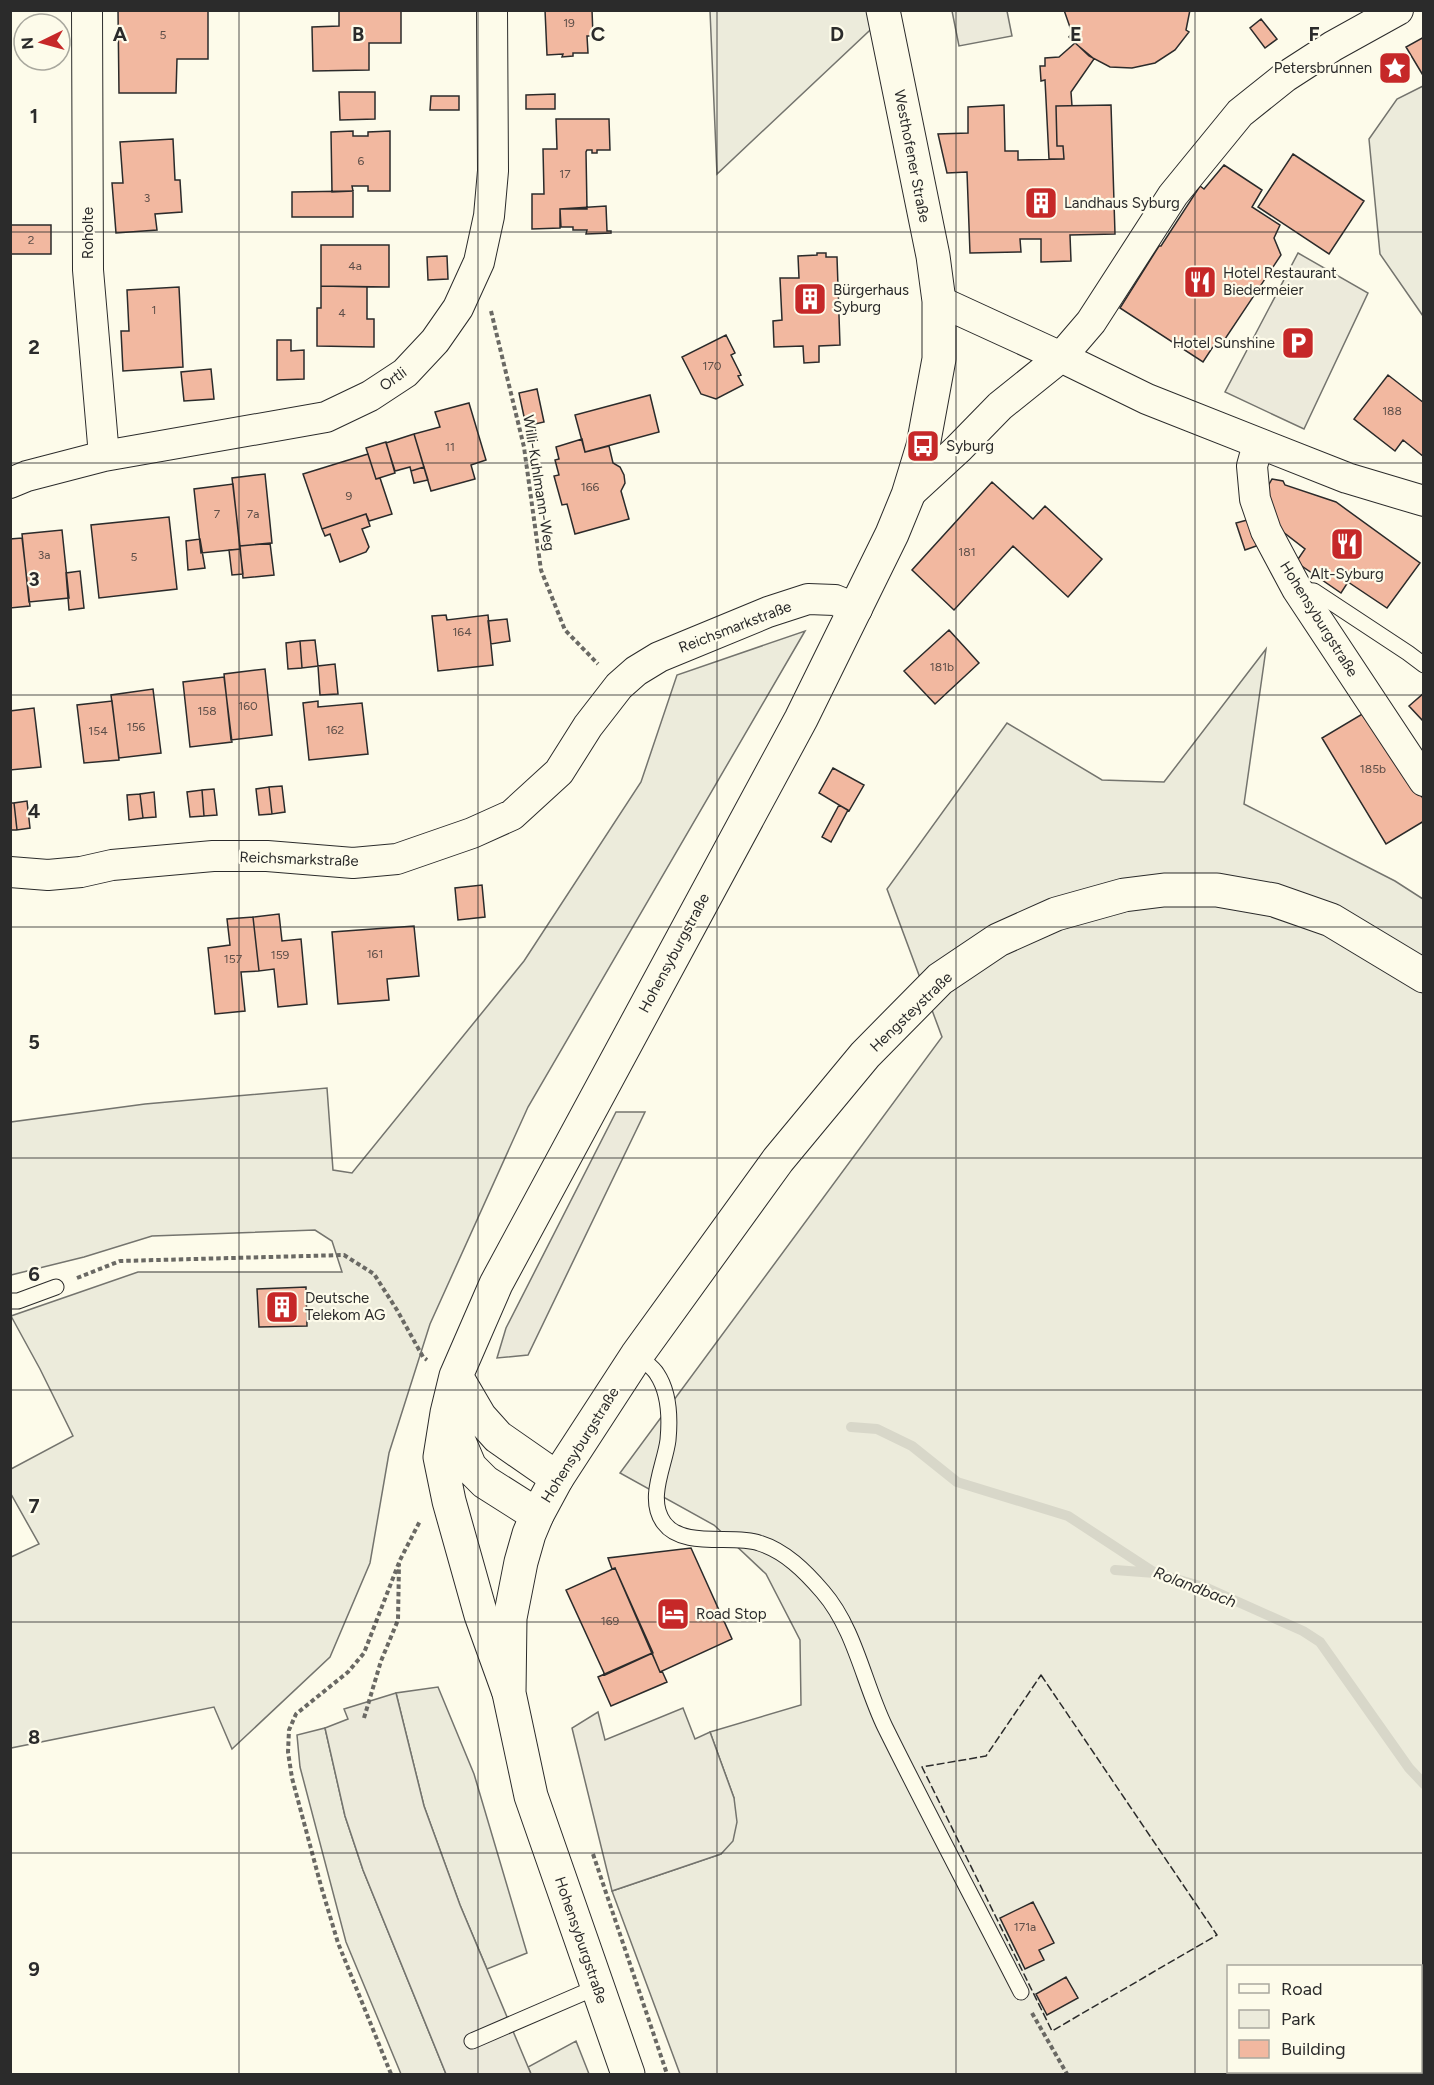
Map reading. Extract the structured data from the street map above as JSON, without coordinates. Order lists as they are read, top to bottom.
{
  "streets": {
    "street": [
      "Westhofener Straße",
      "Roholte",
      "Ortli",
      "Hohensyburgstraße",
      "Reichsmarkstraße",
      "Hengsteystraße"
    ],
    "path": ["Willi-Kuhlmann-Weg"]
  },
  "crossings": [
    ["Westhofener Straße", "Hohensyburgstraße"],
    ["Roholte", "Ortli"],
    ["Ortli", "Willi-Kuhlmann-Weg"],
    ["Willi-Kuhlmann-Weg", "Reichsmarkstraße"],
    ["Hohensyburgstraße", "Reichsmarkstraße"],
    ["Hohensyburgstraße", "Hengsteystraße"]
  ],
  "water": ["Rolandbach"],
  "places": {
    "place": ["Petersbrunnen"],
    "building": ["Landhaus Syburg", "Bürgerhaus Syburg", "Deutsche Telekom AG"],
    "restaurant": ["Hotel Restaurant Biedermeier", "Alt-Syburg"],
    "parking": ["Hotel Sunshine"],
    "bus stop": ["Syburg"],
    "hotel": ["Road Stop"]
  },
  "house_numbers": [
    "19",
    "5",
    "6",
    "17",
    "3",
    "2",
    "4a",
    "1",
    "4",
    "170",
    "188",
    "11",
    "166",
    "9",
    "7",
    "7a",
    "181",
    "3a",
    "5",
    "164",
    "181b",
    "160",
    "158",
    "156",
    "162",
    "154",
    "185b",
    "161",
    "159",
    "157",
    "169",
    "171a"
  ],
  "legend": ["Road", "Park", "Building"],
  "north": "left",
  "grid": {
    "columns": [
      "A",
      "B",
      "C",
      "D",
      "E",
      "F"
    ],
    "rows": [
      "1",
      "2",
      "3",
      "4",
      "5",
      "6",
      "7",
      "8",
      "9"
    ]
  }
}
